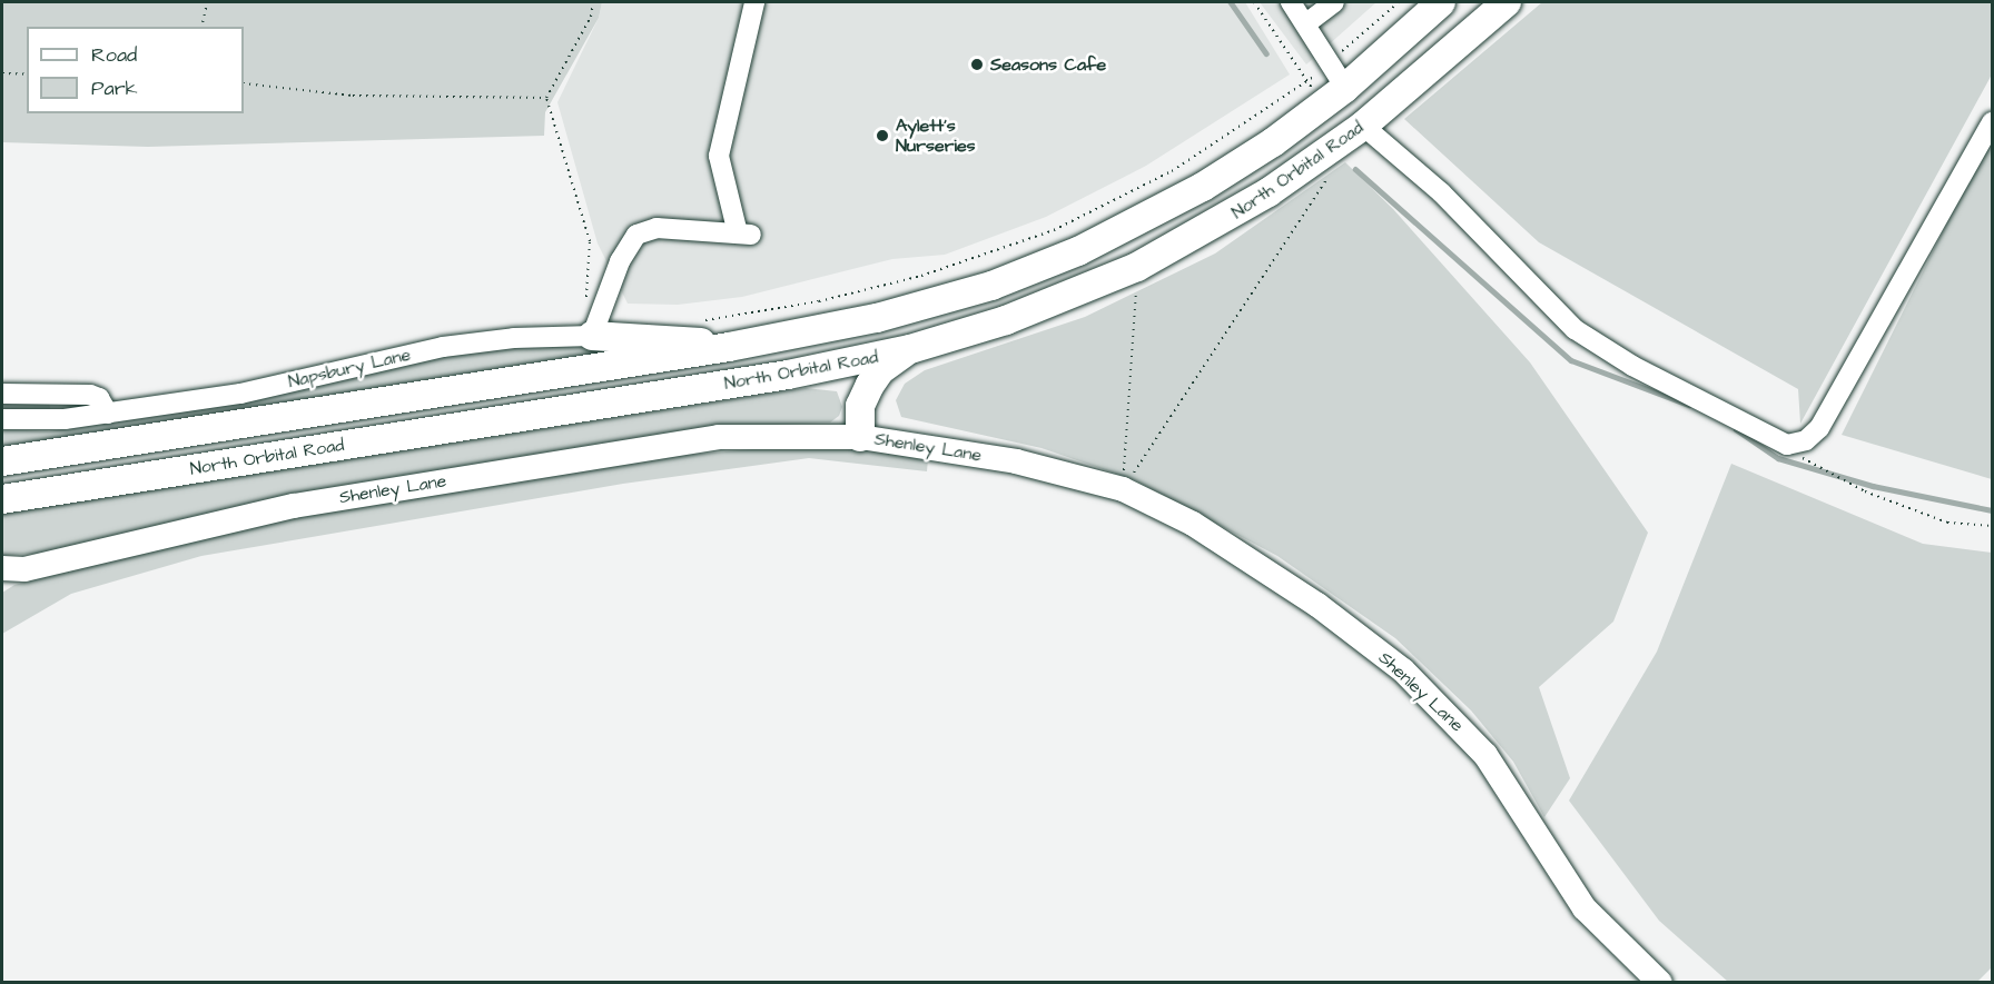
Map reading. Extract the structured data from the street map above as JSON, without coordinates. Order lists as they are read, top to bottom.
{
  "streets": {
    "highway": ["North Orbital Road"],
    "main road": ["Shenley Lane"],
    "street": ["Napsbury Lane"]
  },
  "places": ["Seasons Cafe", "Aylett's Nurseries"],
  "legend": ["Road", "Park"]
}
